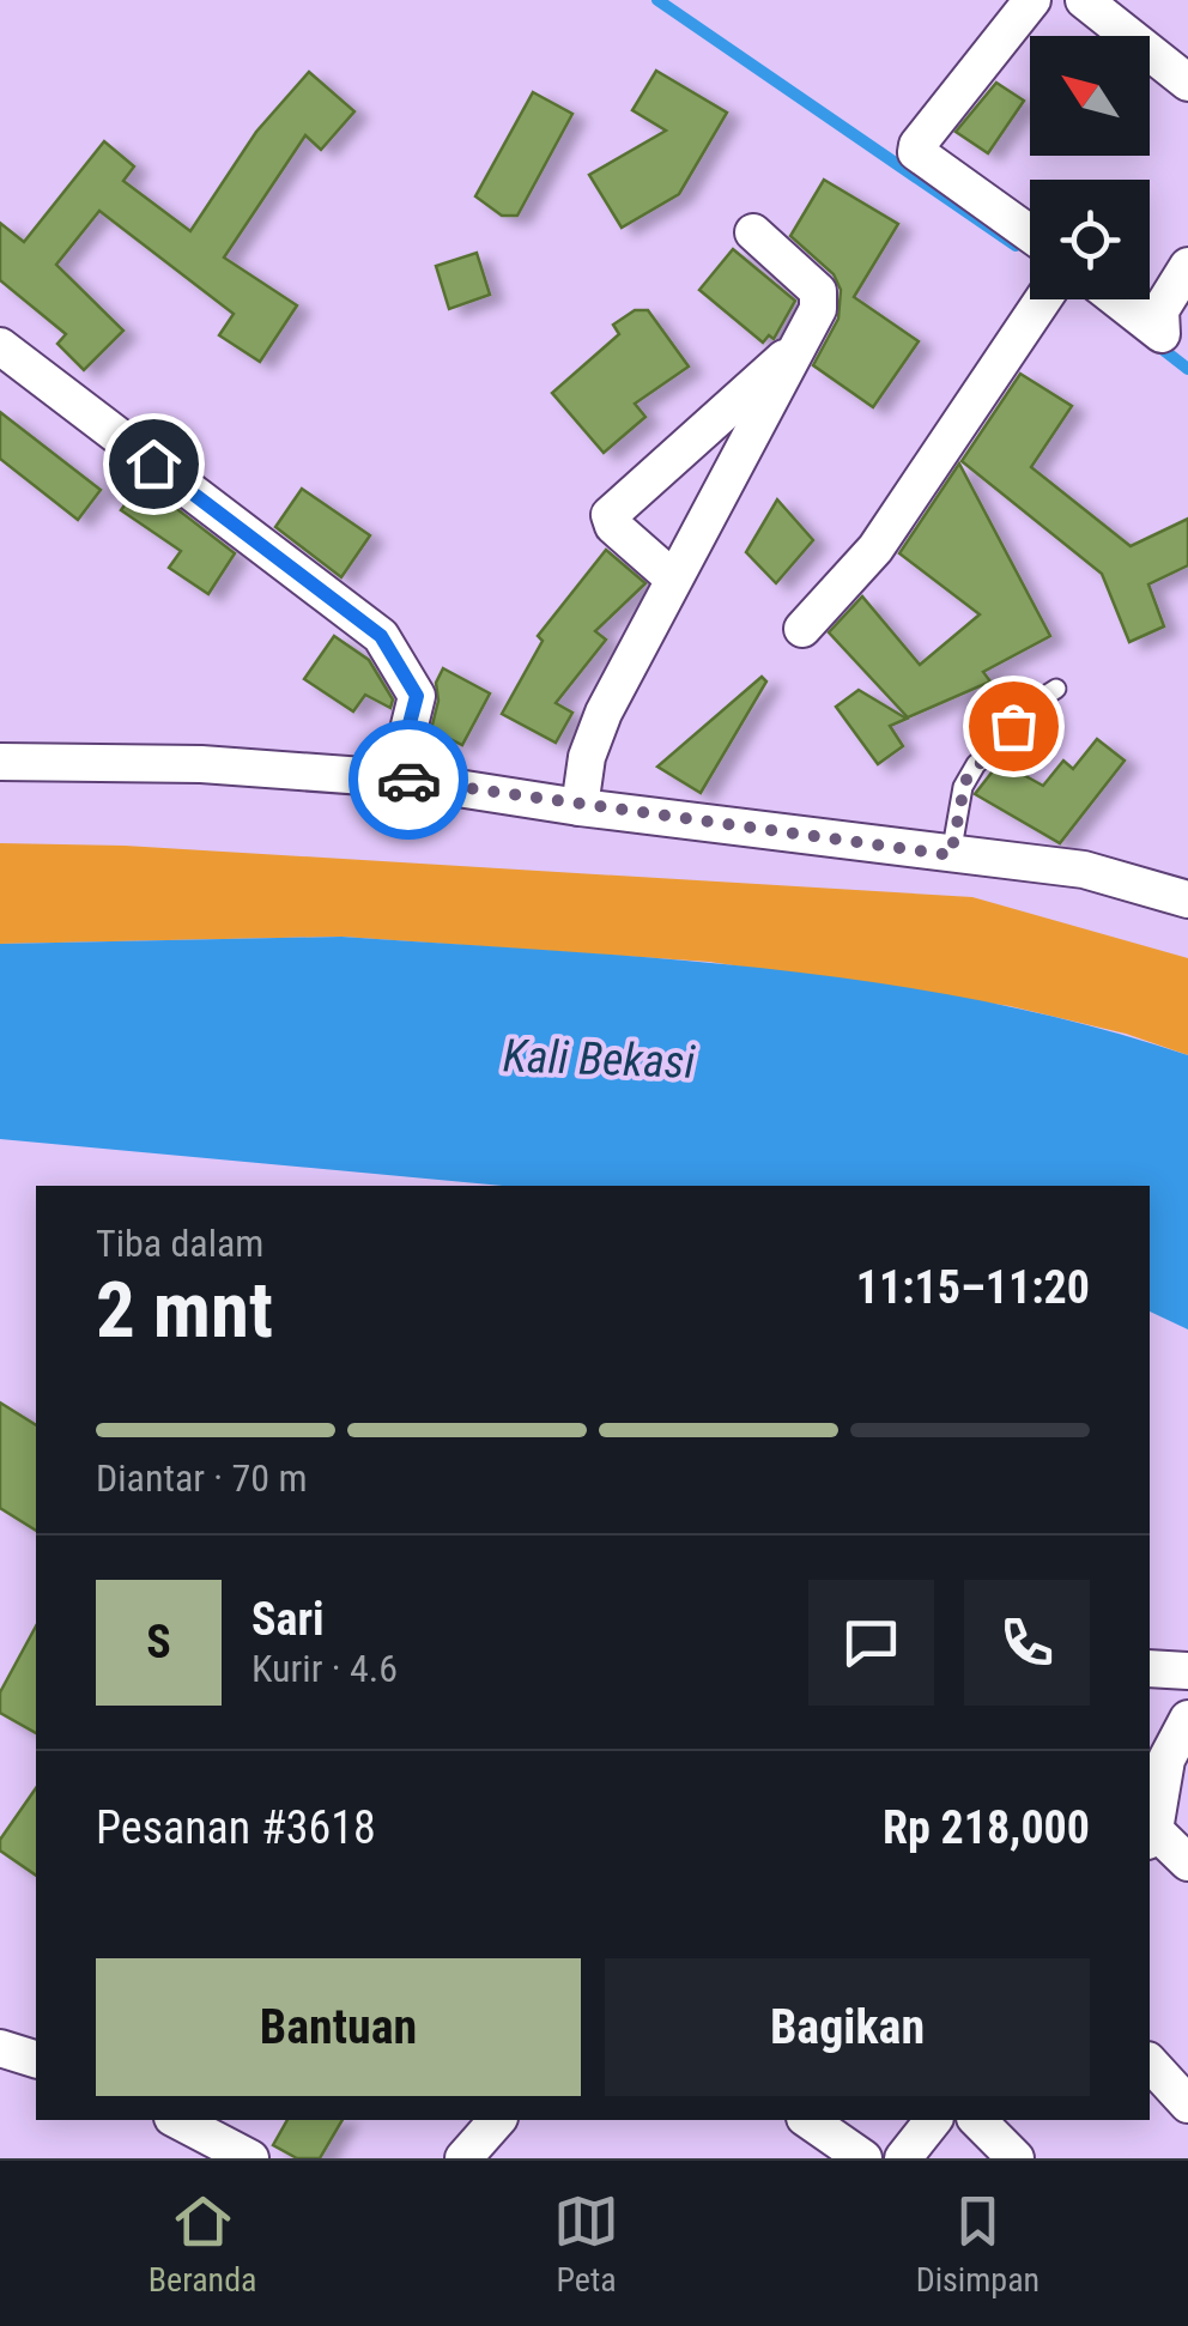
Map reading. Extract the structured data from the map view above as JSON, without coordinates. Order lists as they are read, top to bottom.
{
  "water": ["Kali Bekasi"],
  "north": "top left",
  "page": {
    "heading": ["2 mnt", "Tiba dalam", "11:15–11:20"],
    "panel": [
      "Sari",
      "Kurir · 4.6",
      "Pesanan #3618",
      "Rp 218,000"
    ],
    "bar": "Diantar · 70 m",
    "round": "S",
    "buttons": ["Bantuan", "Bagikan"],
    "tabs": ["Beranda", "Peta", "Disimpan"]
  }
}
